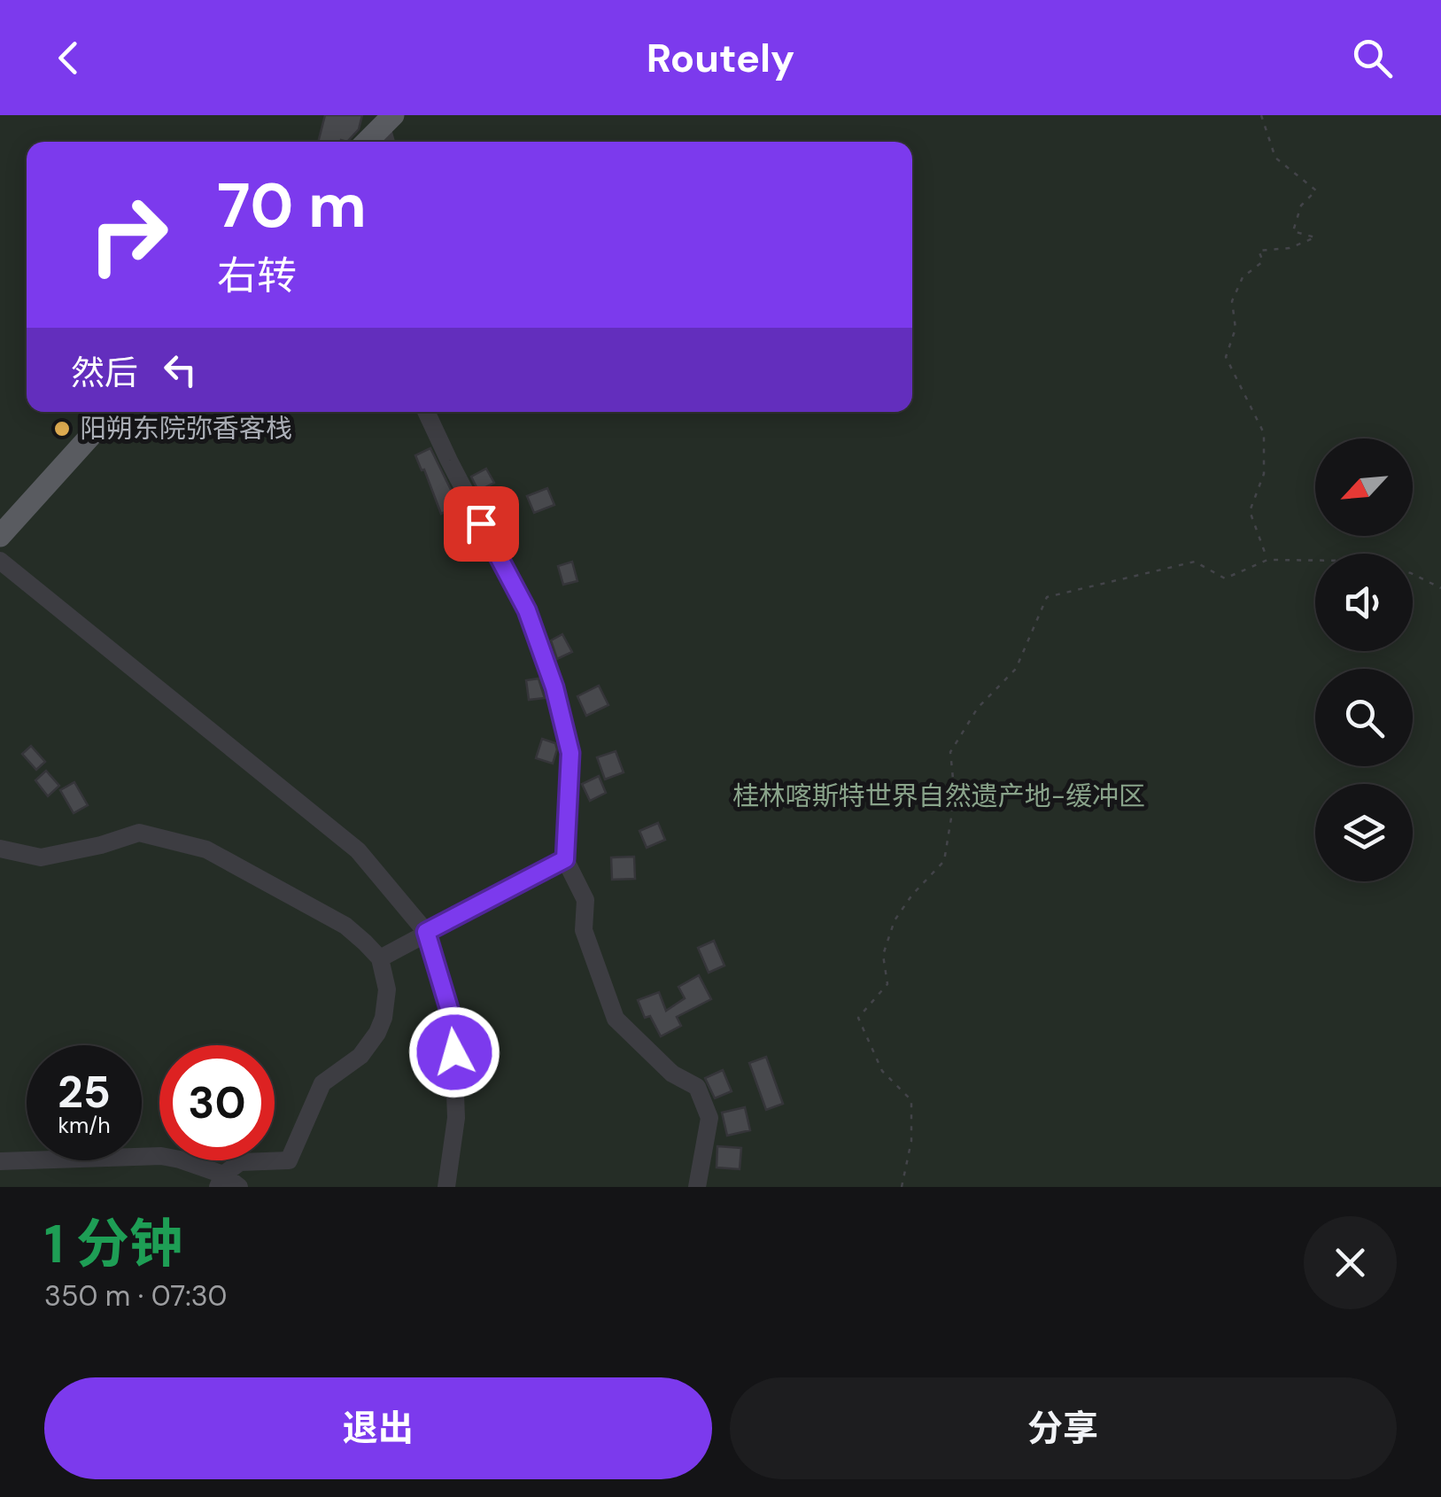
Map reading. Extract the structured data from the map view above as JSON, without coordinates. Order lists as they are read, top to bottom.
{
  "parks": ["桂林喀斯特世界自然遗产地-缓冲区"],
  "places": ["阳朔东院弥香客栈"],
  "north": "bottom left",
  "page": {
    "header": "Routely",
    "turn": ["70 m", "右转"],
    "then": "然后",
    "speed": "25 km/h",
    "limit": "30",
    "heading": ["1 分钟", "350 m · 07:30"],
    "buttons": ["退出", "分享"]
  }
}
